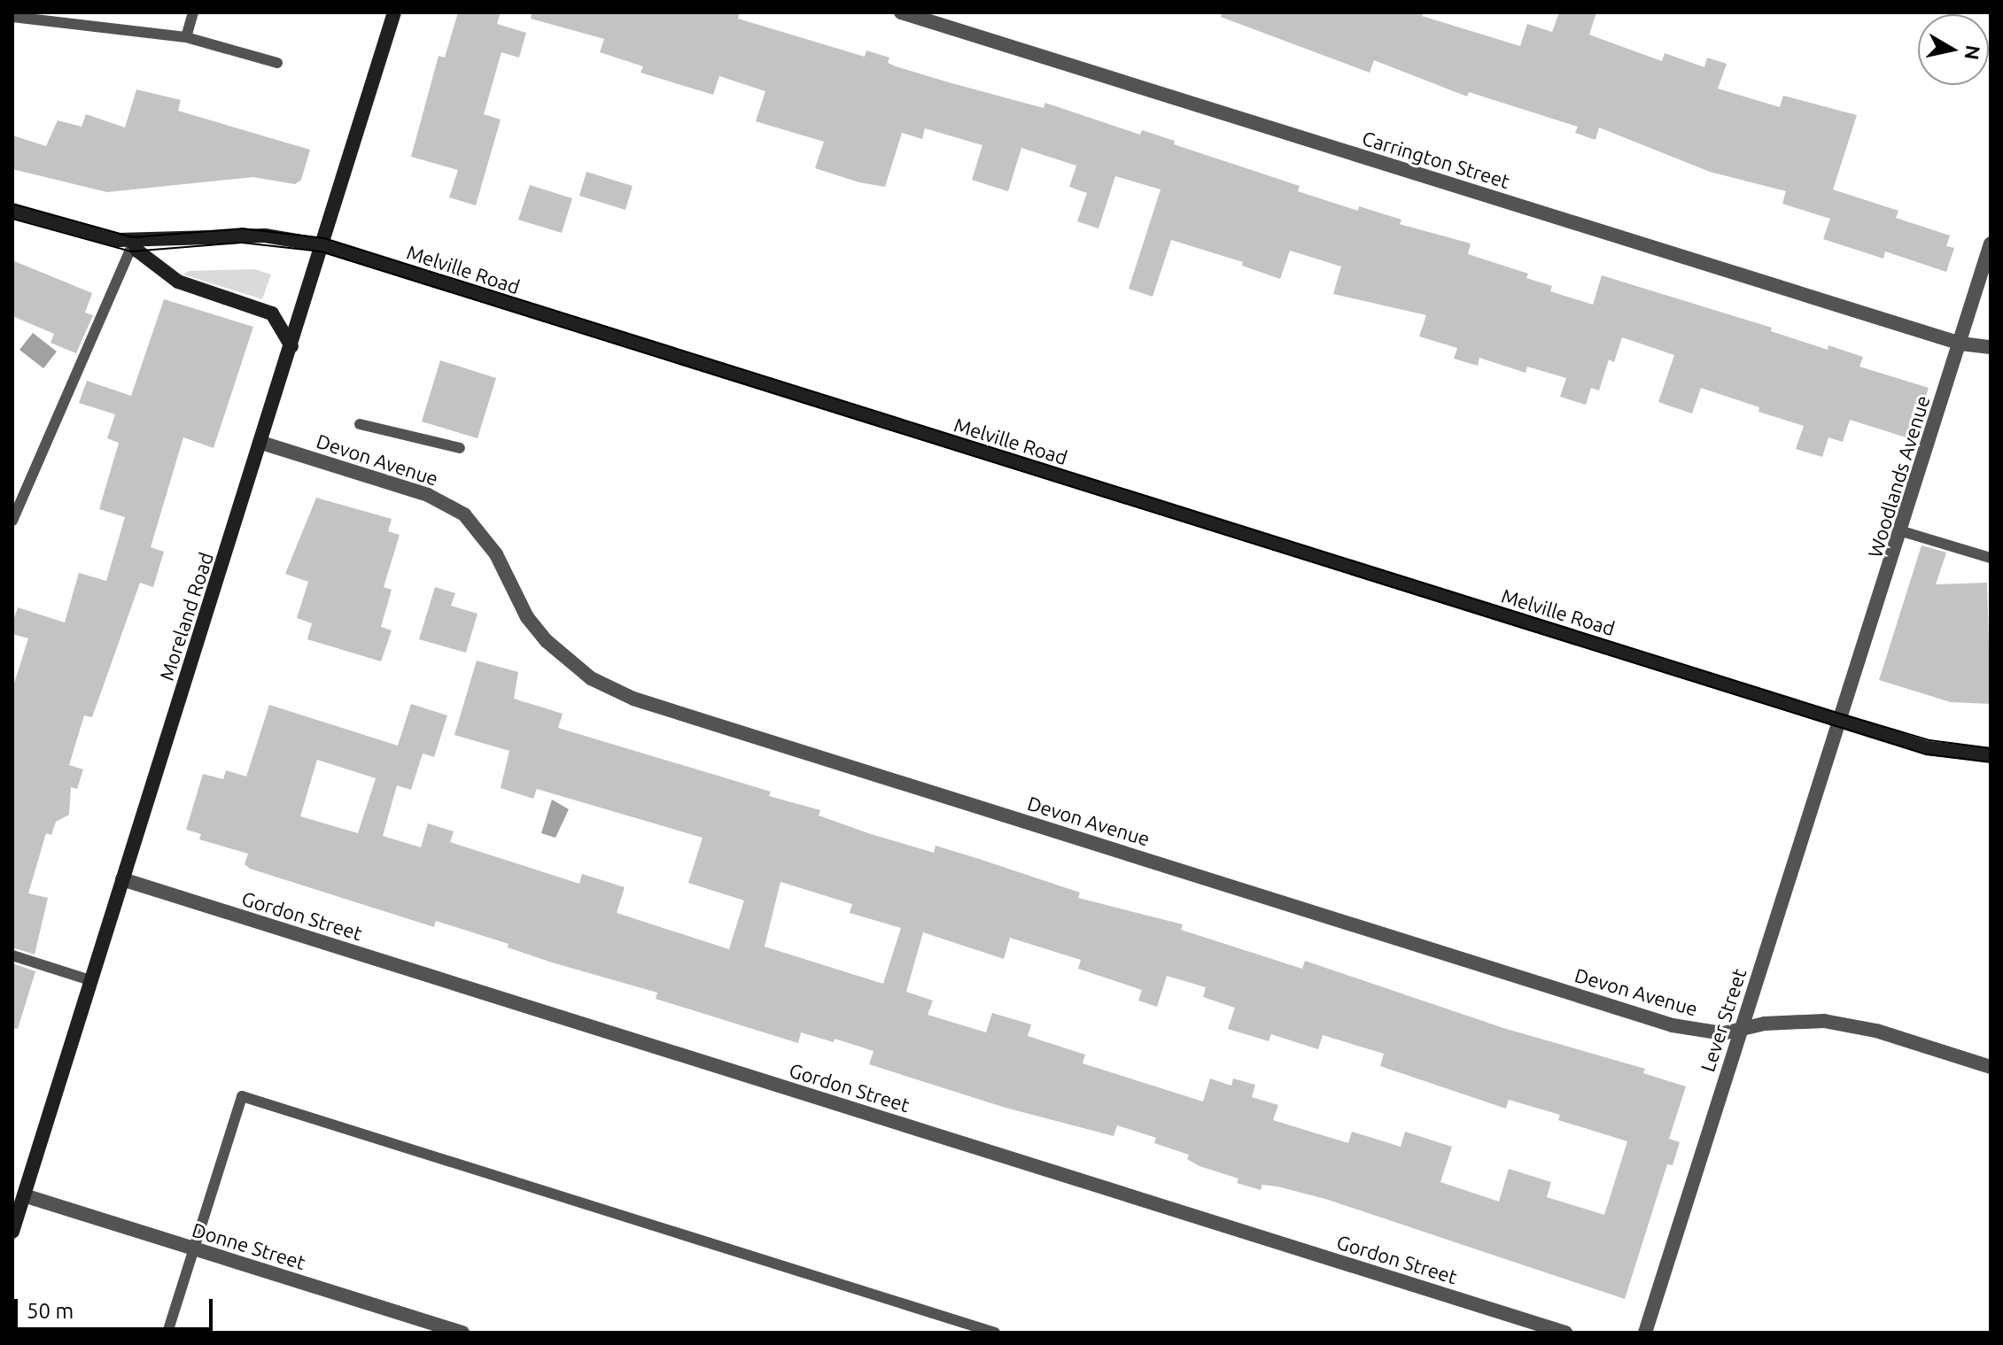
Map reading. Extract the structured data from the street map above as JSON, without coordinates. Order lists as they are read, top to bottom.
{
  "streets": {
    "main road": ["Melville Road", "Moreland Road"],
    "street": [
      "Carrington Street",
      "Devon Avenue",
      "Woodlands Avenue",
      "Gordon Street",
      "Lever Street",
      "Donne Street"
    ]
  },
  "crossings": [
    ["Carrington Street", "Woodlands Avenue"],
    ["Melville Road", "Woodlands Avenue"],
    ["Melville Road", "Moreland Road"],
    ["Melville Road", "Lever Street"],
    ["Devon Avenue", "Moreland Road"],
    ["Devon Avenue", "Lever Street"],
    ["Woodlands Avenue", "Lever Street"],
    ["Moreland Road", "Gordon Street"],
    ["Moreland Road", "Donne Street"]
  ],
  "scale_bar": "50 m",
  "north": "right"
}
